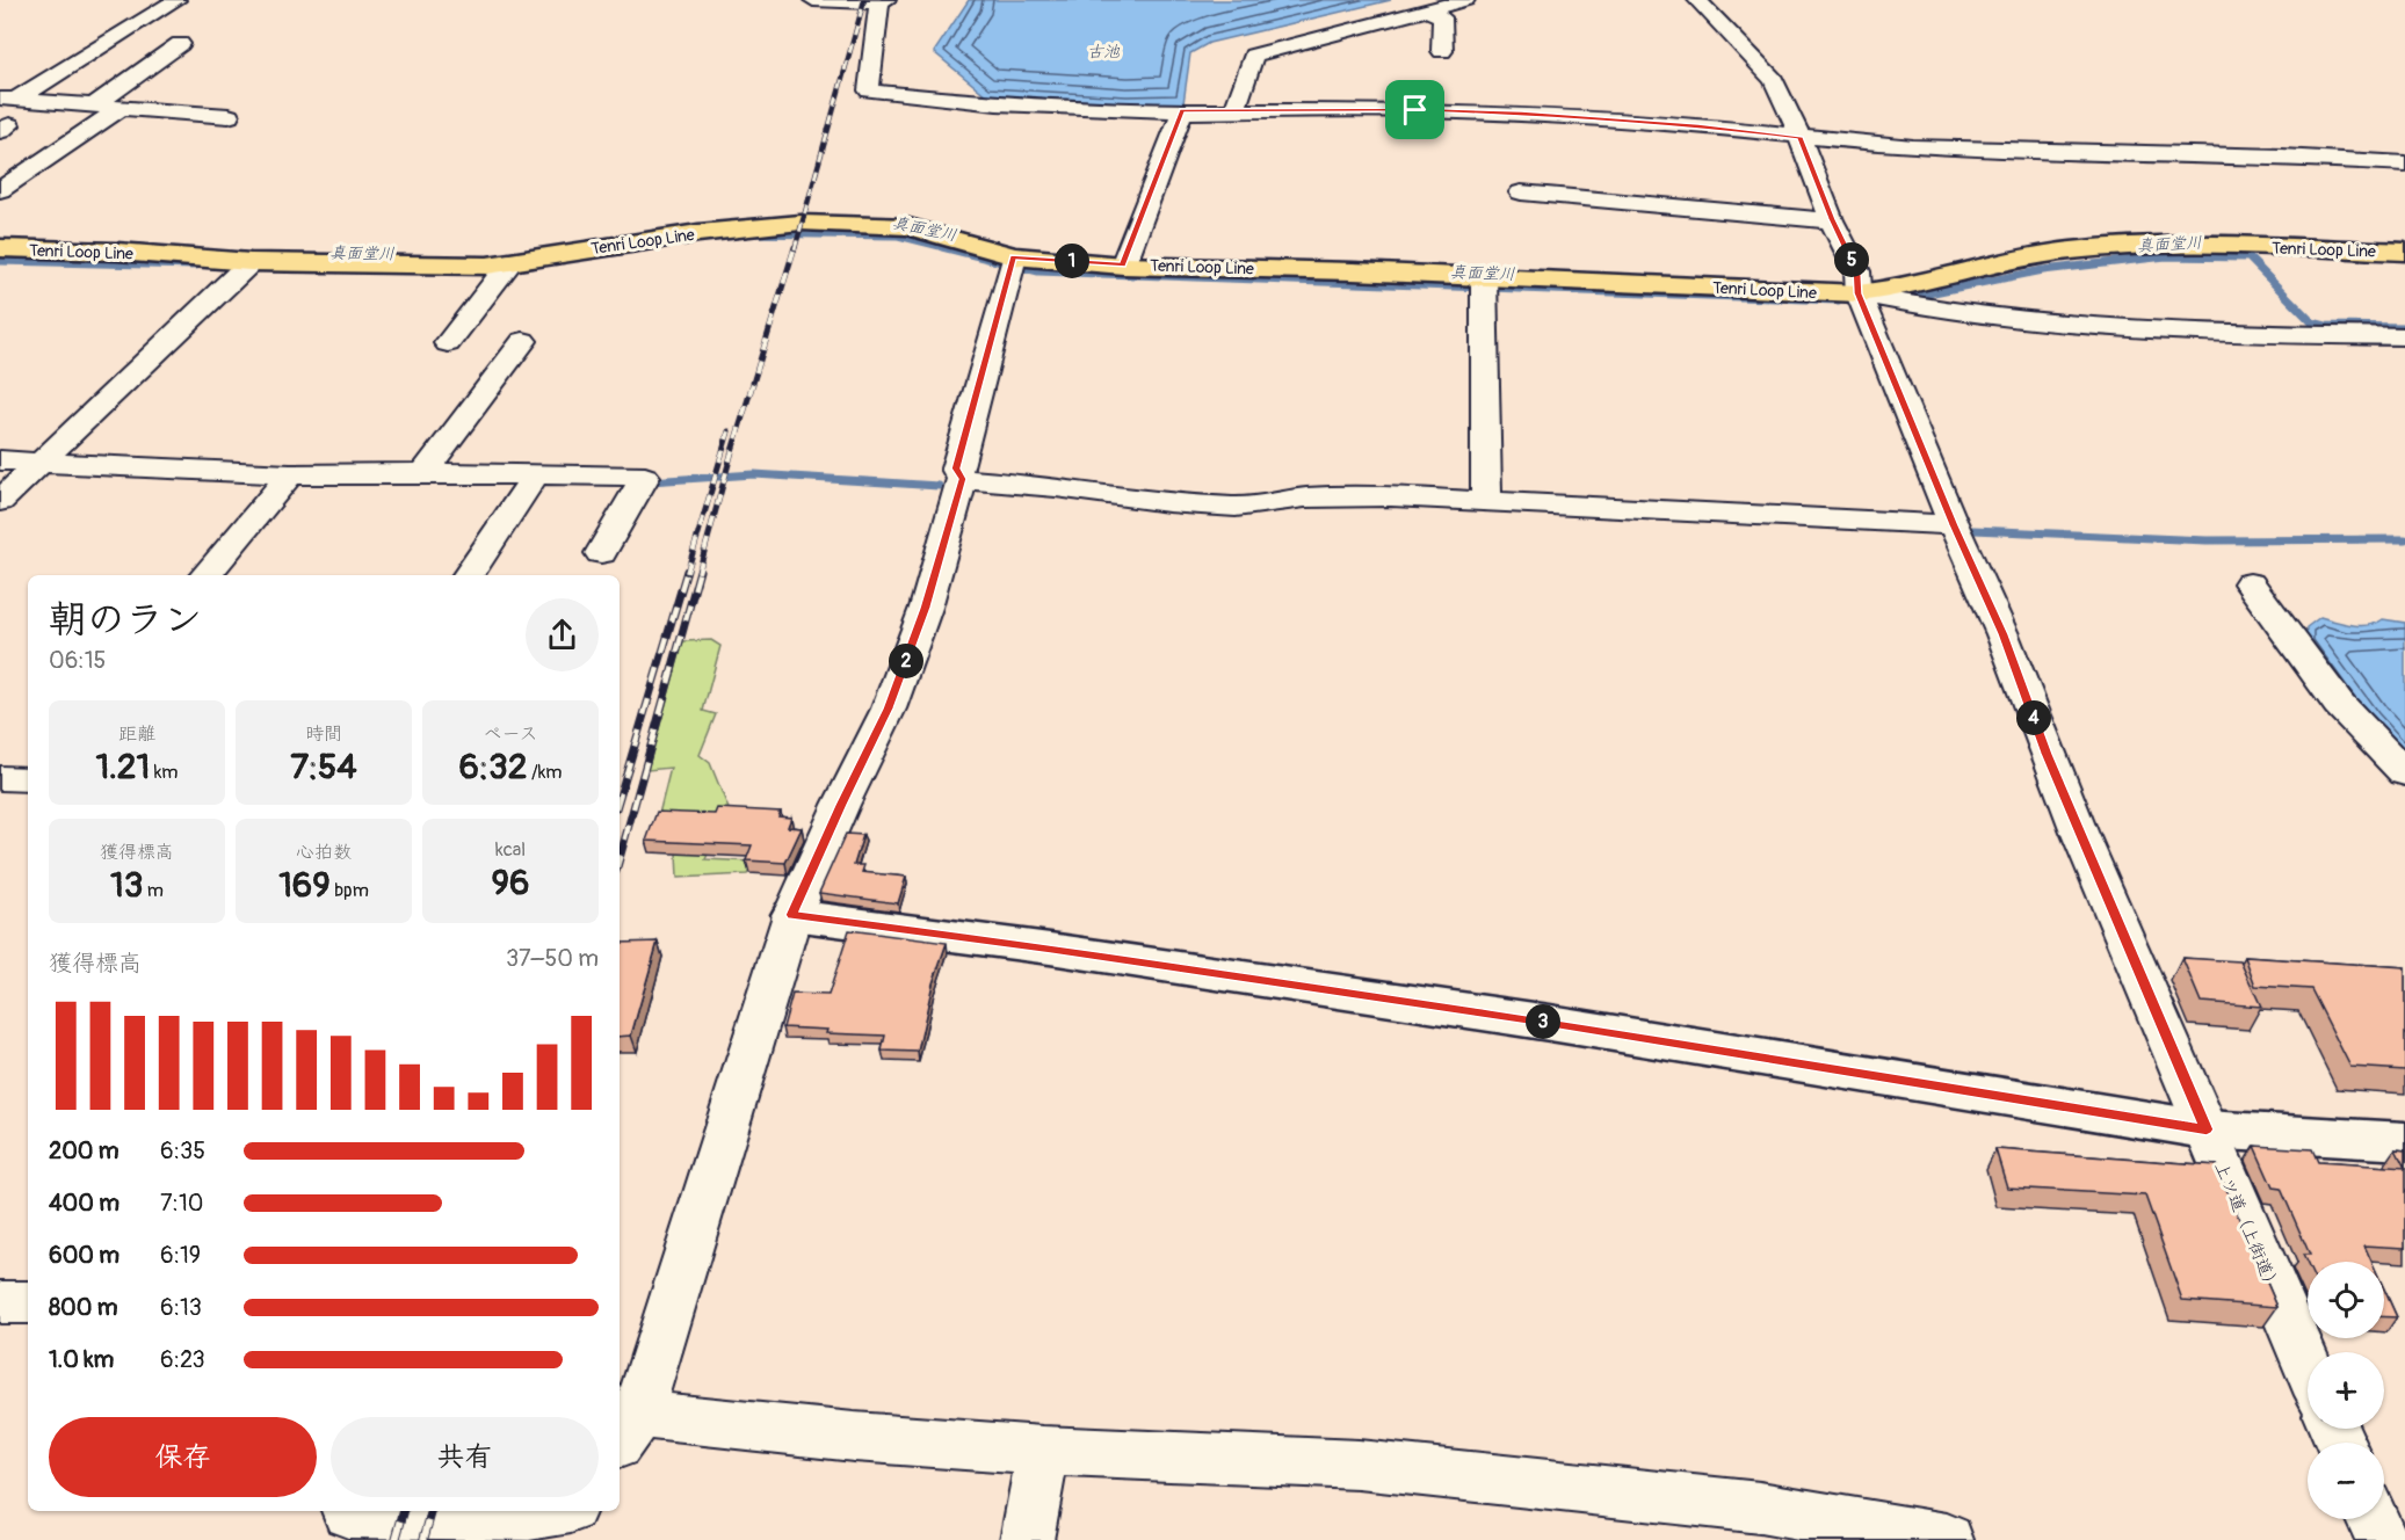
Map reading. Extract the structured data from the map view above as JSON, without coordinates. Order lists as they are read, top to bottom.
{
  "streets": {
    "main road": ["Tenri Loop Line"],
    "street": ["上ツ道（上街道）"]
  },
  "crossings": [
    ["Tenri Loop Line", "上ツ道（上街道）"]
  ],
  "water": ["古池", "真面堂川"],
  "page": {
    "pins": [
      "5",
      "1",
      "2",
      "4",
      "3"
    ],
    "heading": ["朝のラン", "06:15"],
    "stats": [
      ["距離", "1.21 km"],
      ["時間", "7:54"],
      ["ペース", "6:32 /km"],
      ["獲得標高", "13 m"],
      ["心拍数", "169 bpm"],
      ["kcal", "96"]
    ],
    "chart": ["獲得標高", "37–50 m"],
    "list": [
      {
        "name": "200 m",
        "note": "6:35"
      },
      {
        "name": "400 m",
        "note": "7:10"
      },
      {
        "name": "600 m",
        "note": "6:19"
      },
      {
        "name": "800 m",
        "note": "6:13"
      },
      {
        "name": "1.0 km",
        "note": "6:23"
      }
    ],
    "map_buttons": ["+", "−"],
    "buttons": ["保存", "共有"]
  }
}
